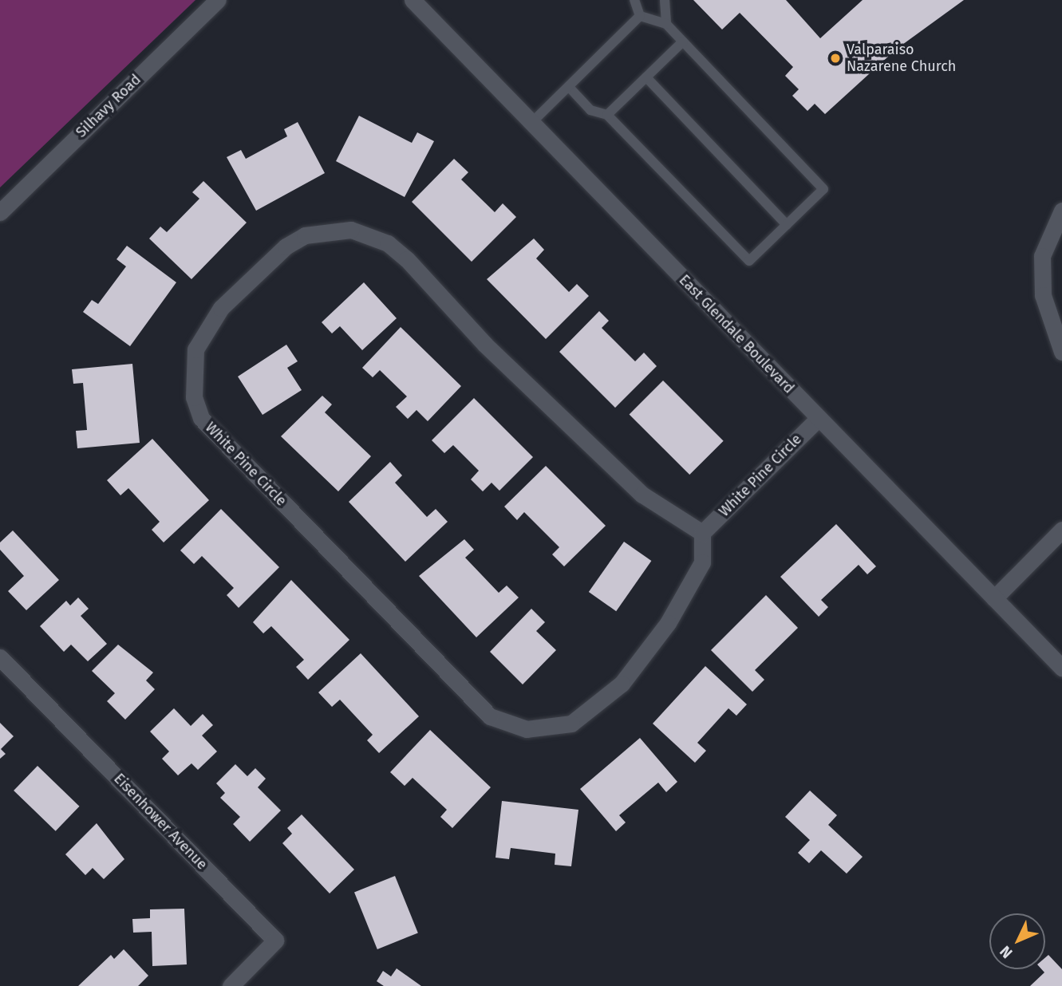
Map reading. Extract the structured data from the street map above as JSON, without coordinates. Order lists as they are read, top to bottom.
{
  "streets": {
    "street": [
      "Silhavy Road",
      "East Glendale Boulevard",
      "White Pine Circle",
      "Eisenhower Avenue"
    ]
  },
  "crossings": [
    ["East Glendale Boulevard", "White Pine Circle"]
  ],
  "places": ["Valparaiso Nazarene Church"],
  "north": "bottom left"
}
